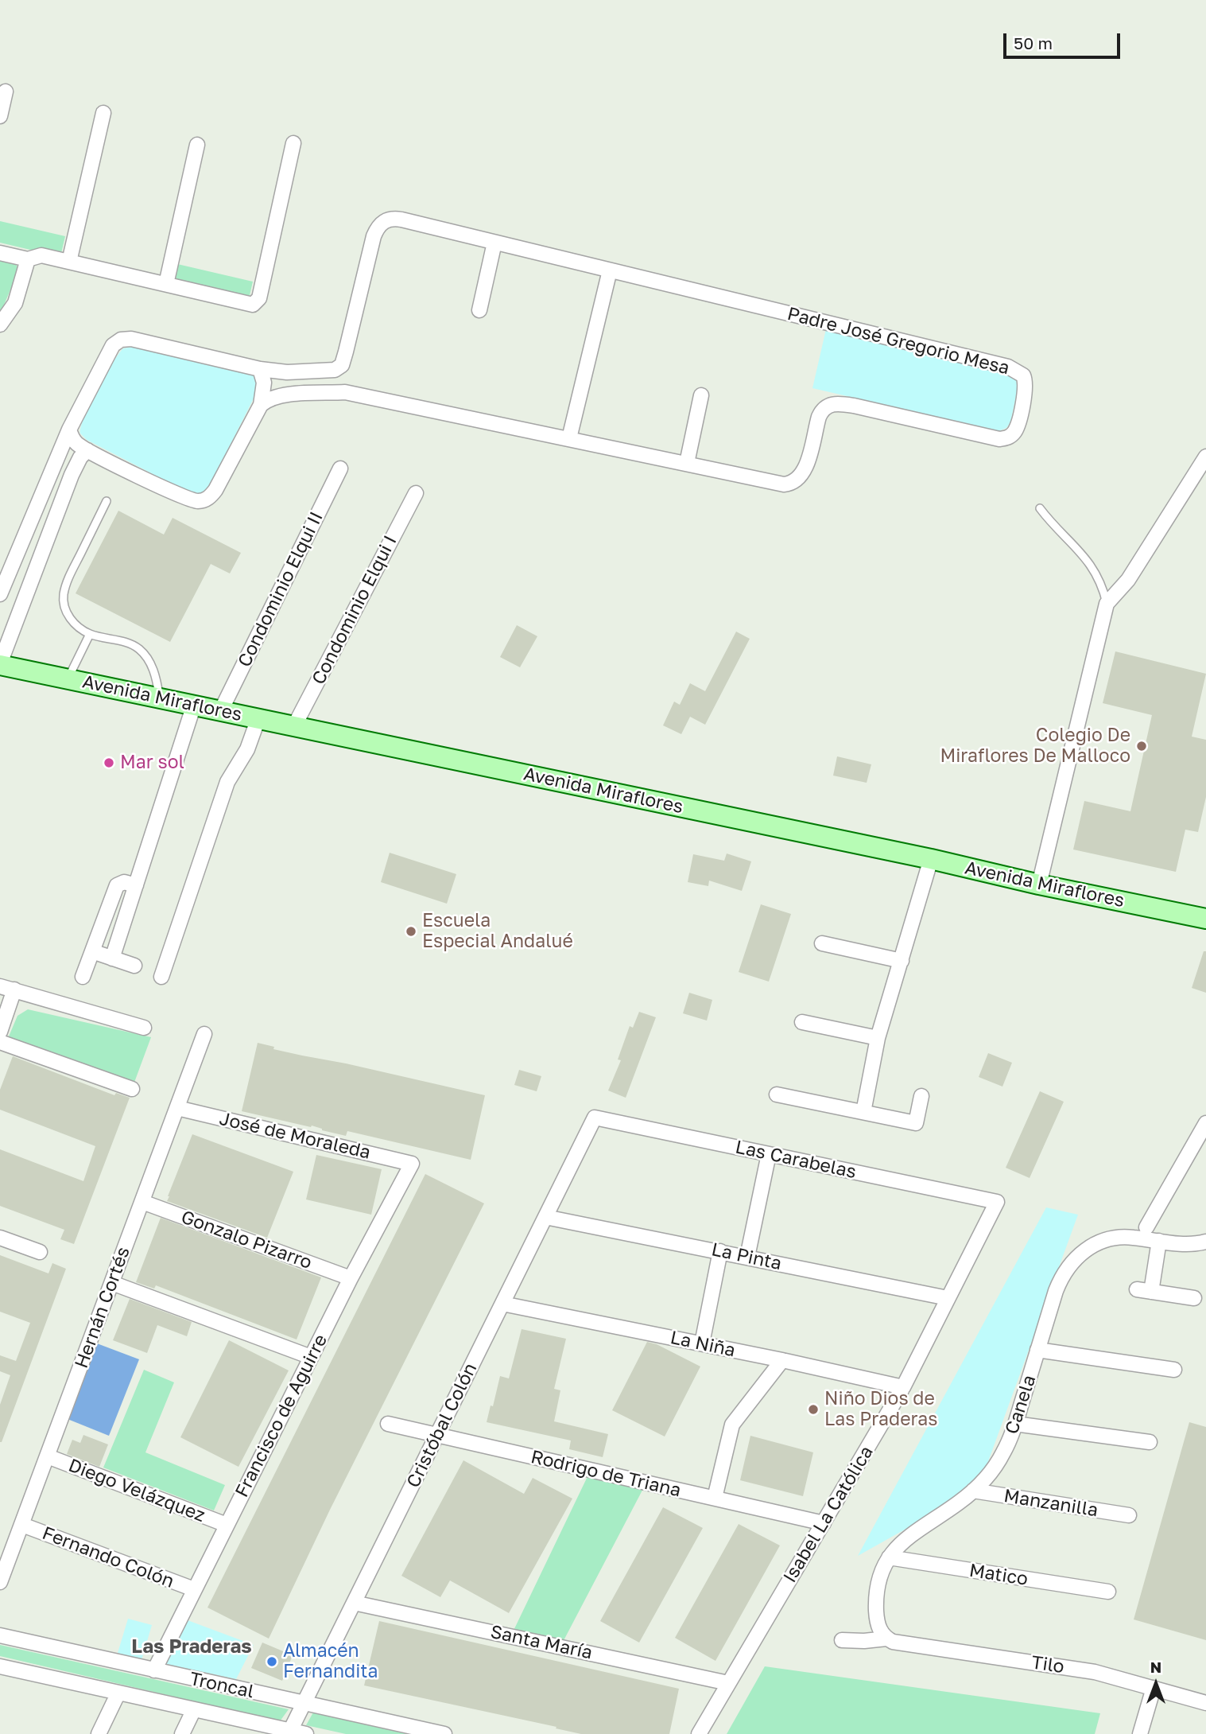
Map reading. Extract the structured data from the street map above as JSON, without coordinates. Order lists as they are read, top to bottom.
{
  "streets": {
    "main road": ["Avenida Miraflores"],
    "street": [
      "Padre José Gregorio Mesa",
      "Condominio Elqui II",
      "Condominio Elqui I",
      "José de Moraleda",
      "Las Carabelas",
      "Gonzalo Pizarro",
      "La Pinta",
      "Hernán Cortés",
      "La Niña",
      "Canela",
      "Francisco de Aguirre",
      "Cristóbal Colón",
      "Rodrigo de Triana",
      "Diego Velázquez",
      "Manzanilla",
      "Isabel La Católica",
      "Fernando Colón",
      "Matico",
      "Santa María",
      "Tilo",
      "Troncal"
    ]
  },
  "crossings": [
    ["Condominio Elqui II", "Avenida Miraflores"],
    ["Condominio Elqui I", "Avenida Miraflores"],
    ["José de Moraleda", "Hernán Cortés"],
    ["José de Moraleda", "Francisco de Aguirre"],
    ["Las Carabelas", "Cristóbal Colón"],
    ["Las Carabelas", "Isabel La Católica"],
    ["Gonzalo Pizarro", "Hernán Cortés"],
    ["Gonzalo Pizarro", "Francisco de Aguirre"],
    ["La Pinta", "Cristóbal Colón"],
    ["La Pinta", "Isabel La Católica"],
    ["Hernán Cortés", "Diego Velázquez"],
    ["Hernán Cortés", "Fernando Colón"],
    ["La Niña", "Cristóbal Colón"],
    ["La Niña", "Isabel La Católica"],
    ["Canela", "Manzanilla"],
    ["Canela", "Matico"],
    ["Canela", "Tilo"],
    ["Francisco de Aguirre", "Diego Velázquez"],
    ["Francisco de Aguirre", "Fernando Colón"],
    ["Francisco de Aguirre", "Troncal"],
    ["Cristóbal Colón", "Rodrigo de Triana"],
    ["Cristóbal Colón", "Santa María"],
    ["Cristóbal Colón", "Troncal"],
    ["Rodrigo de Triana", "Isabel La Católica"],
    ["Isabel La Católica", "Santa María"]
  ],
  "districts": ["Las Praderas"],
  "places": [
    "Colegio De Miraflores De Malloco",
    "Mar sol",
    "Escuela Especial Andalué",
    "Niño Dios de Las Praderas",
    "Almacén Fernandita"
  ],
  "scale_bar": "50 m",
  "north": "top"
}
